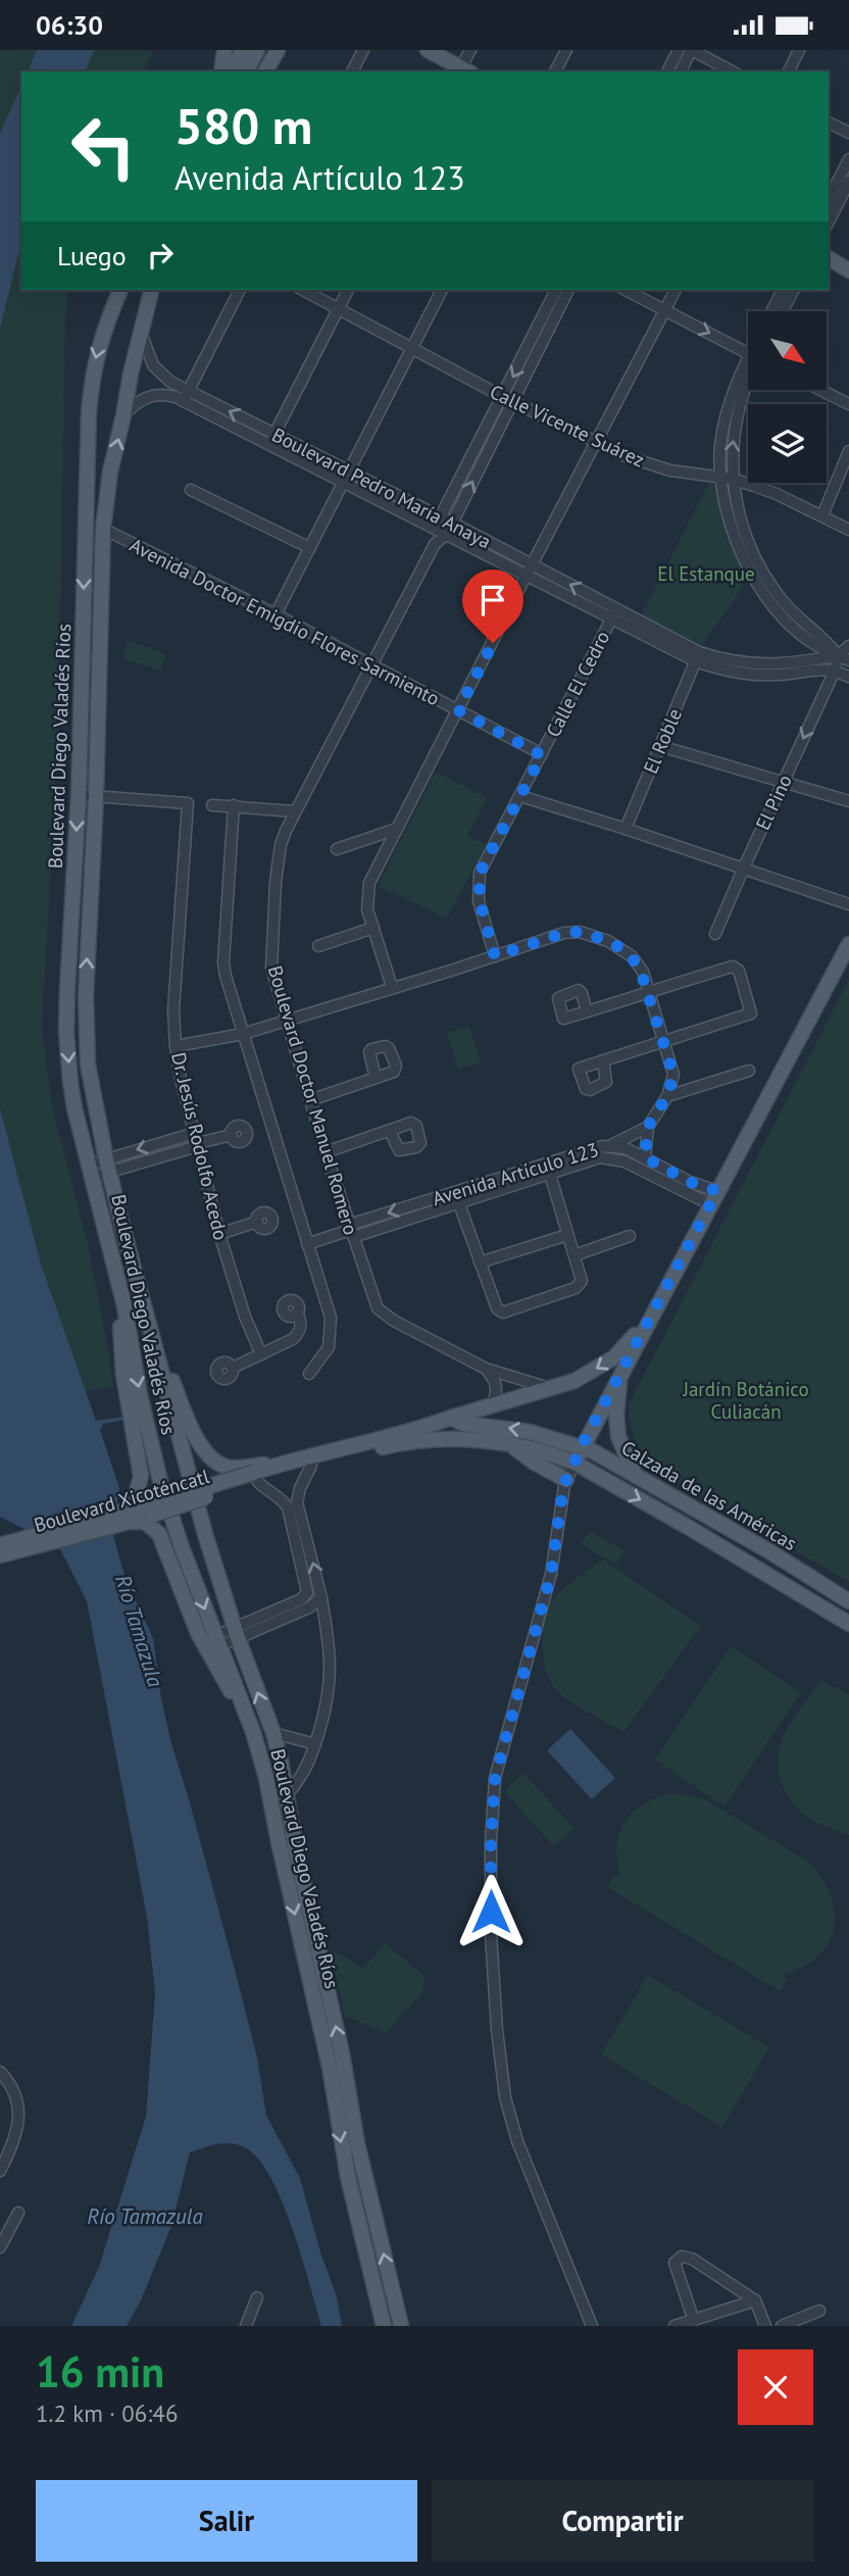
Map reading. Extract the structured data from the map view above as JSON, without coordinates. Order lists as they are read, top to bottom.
{
  "streets": {
    "main road": ["Boulevard Diego Valadés Ríos", "Calzada de las Américas", "Boulevard Xicoténcatl"],
    "street": [
      "Calle Vicente Suárez",
      "Boulevard Pedro María Anaya",
      "Avenida Doctor Emigdio Flores Sarmiento",
      "Calle El Cedro",
      "El Roble",
      "El Pino",
      "Boulevard Doctor Manuel Romero",
      "Dr. Jesús Rodolfo Acedo",
      "Avenida Artículo 123"
    ]
  },
  "crossings": [
    ["Calle Vicente Suárez", "Boulevard Doctor Manuel Romero"],
    ["Boulevard Pedro María Anaya", "Calle El Cedro"],
    ["Boulevard Pedro María Anaya", "El Roble"],
    ["Boulevard Pedro María Anaya", "Boulevard Diego Valadés Ríos"],
    ["Boulevard Pedro María Anaya", "El Pino"],
    ["Boulevard Pedro María Anaya", "Boulevard Doctor Manuel Romero"],
    ["Avenida Doctor Emigdio Flores Sarmiento", "Calle El Cedro"],
    ["Avenida Doctor Emigdio Flores Sarmiento", "Boulevard Diego Valadés Ríos"],
    ["Avenida Doctor Emigdio Flores Sarmiento", "Boulevard Doctor Manuel Romero"],
    ["Boulevard Diego Valadés Ríos", "Dr. Jesús Rodolfo Acedo"],
    ["Boulevard Doctor Manuel Romero", "Avenida Artículo 123"],
    ["Calzada de las Américas", "Boulevard Xicoténcatl"]
  ],
  "one_way": ["El Pino"],
  "water": ["Río Tamazula"],
  "parks": ["El Estanque", "Jardín Botánico Culiacán"],
  "north": "bottom right",
  "page": {
    "status": "06:30",
    "turn": ["580 m", "Avenida Artículo 123"],
    "then": "Luego",
    "heading": ["16 min", "1.2 km · 06:46"],
    "buttons": ["Salir", "Compartir"]
  }
}
